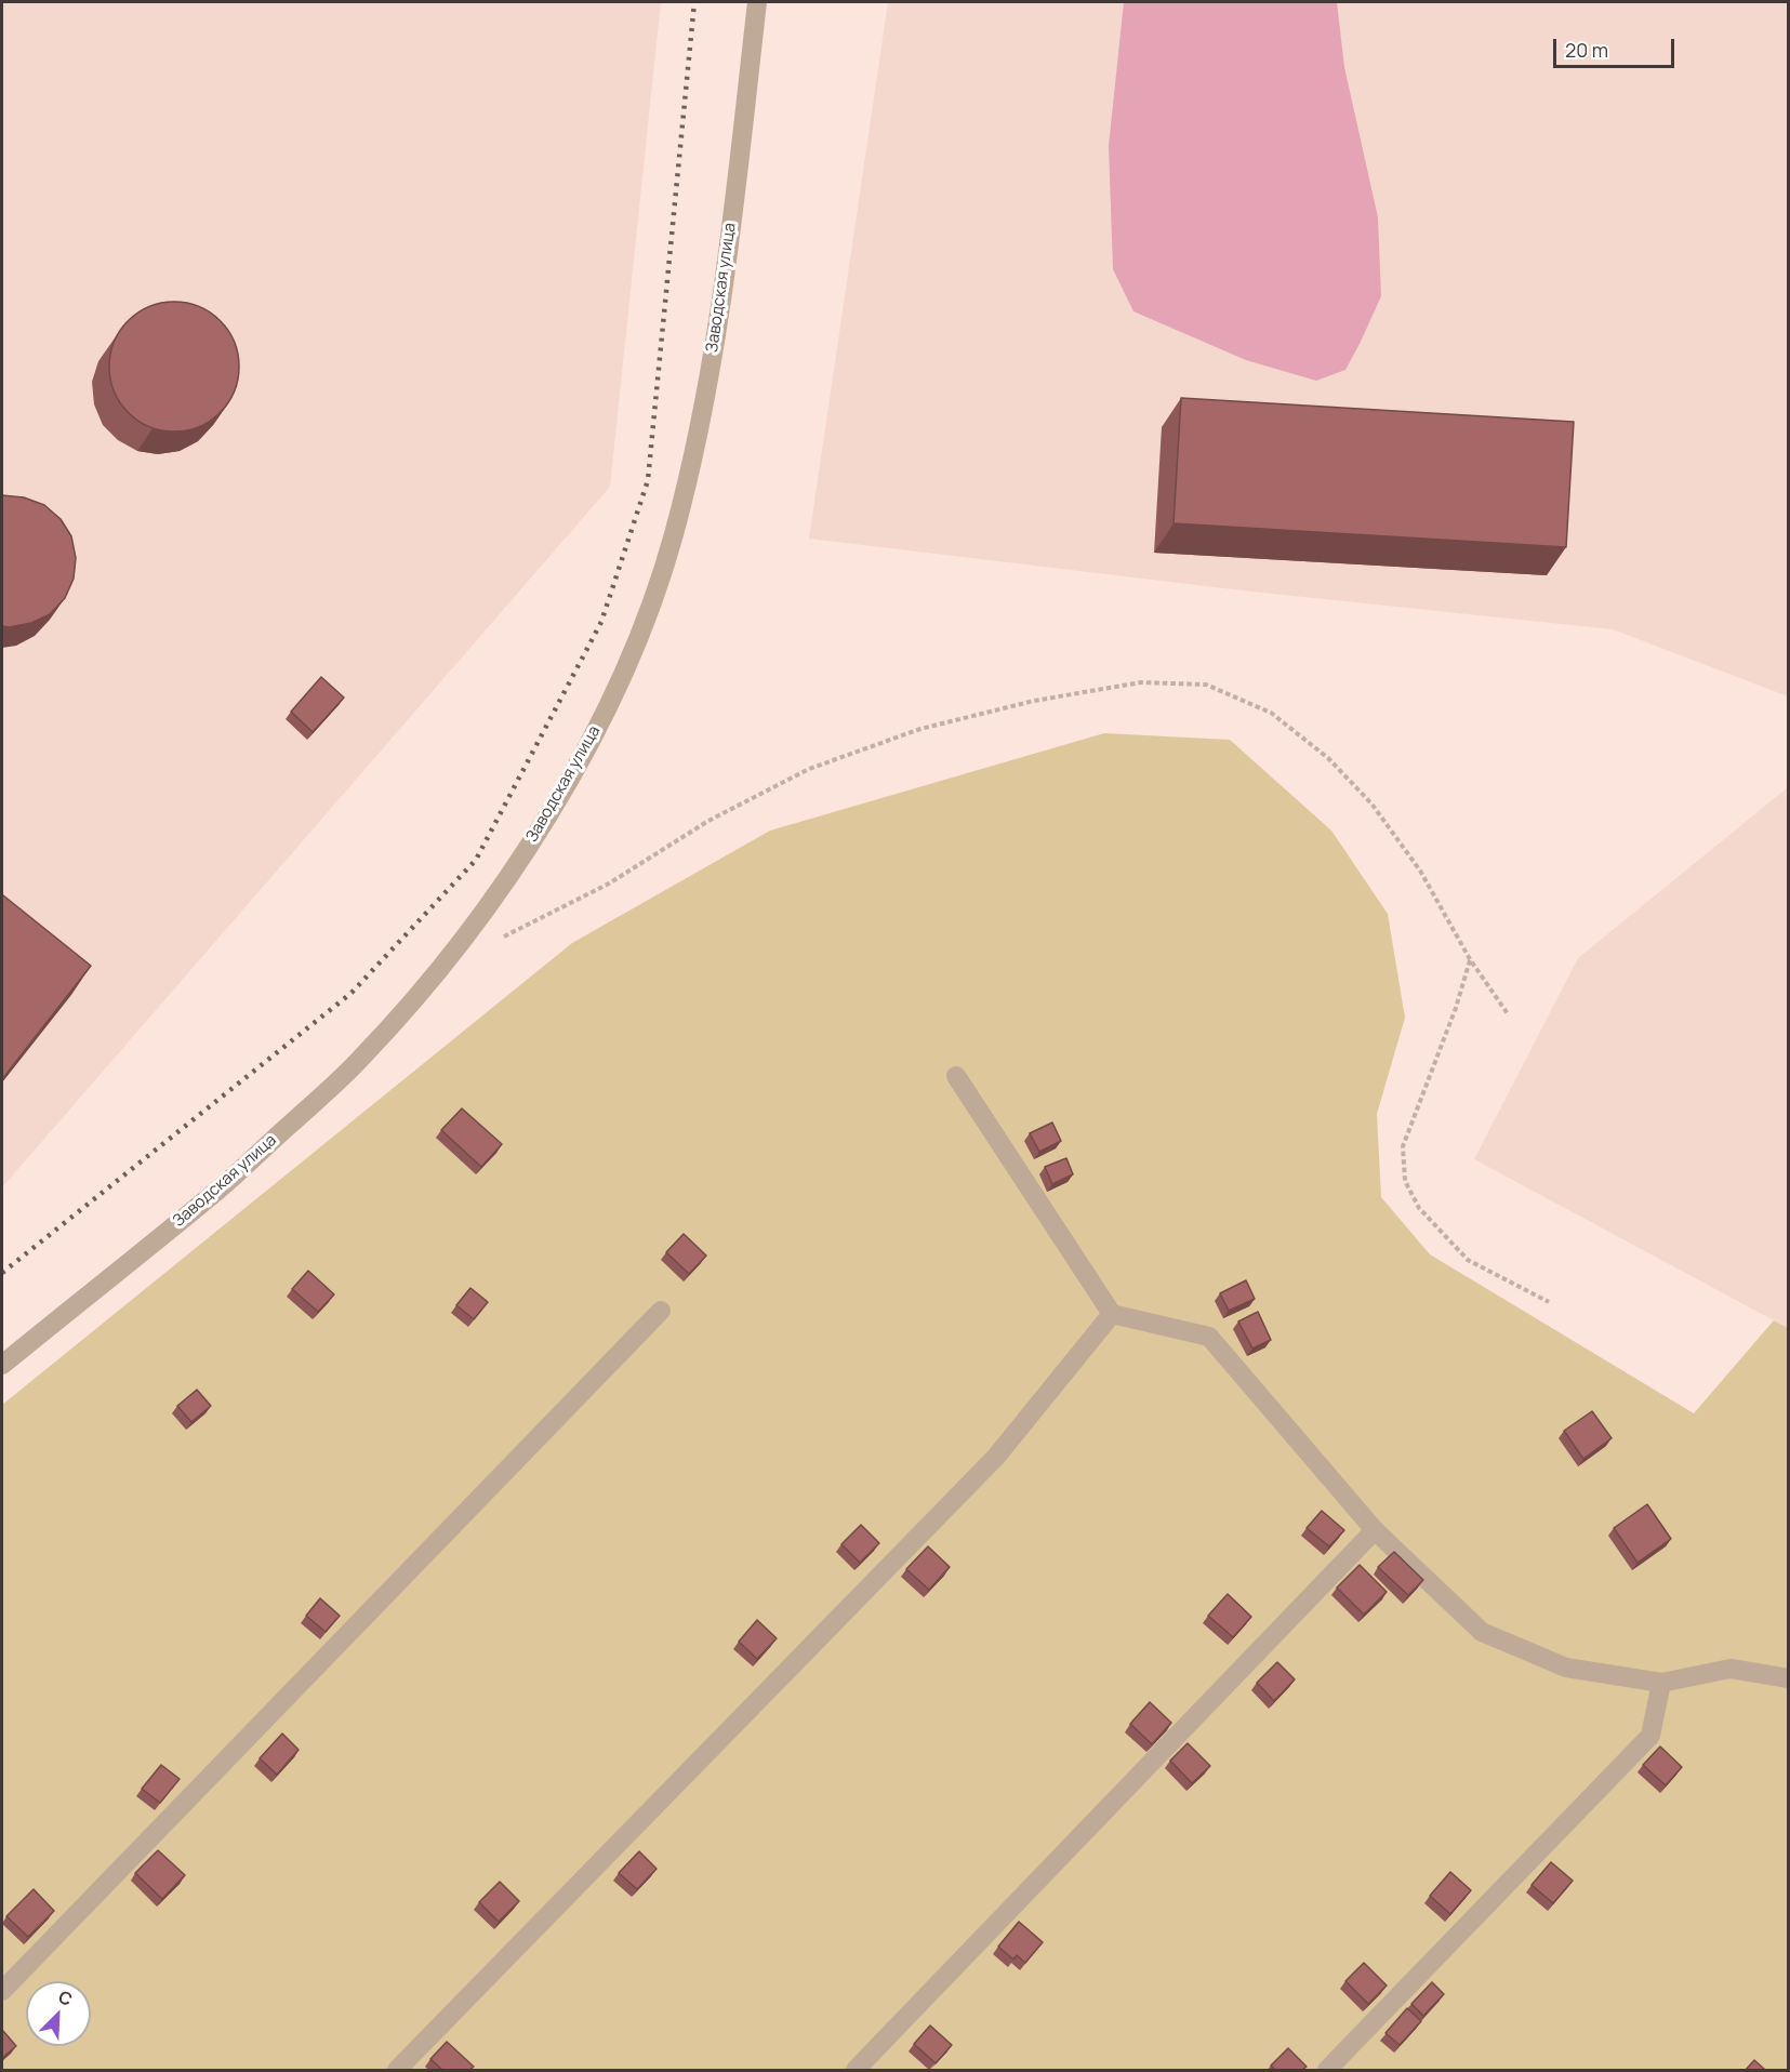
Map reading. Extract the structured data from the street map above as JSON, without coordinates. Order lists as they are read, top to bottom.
{
  "streets": {
    "street": ["Заводская улица"]
  },
  "scale_bar": "20 m",
  "north": "top right"
}
